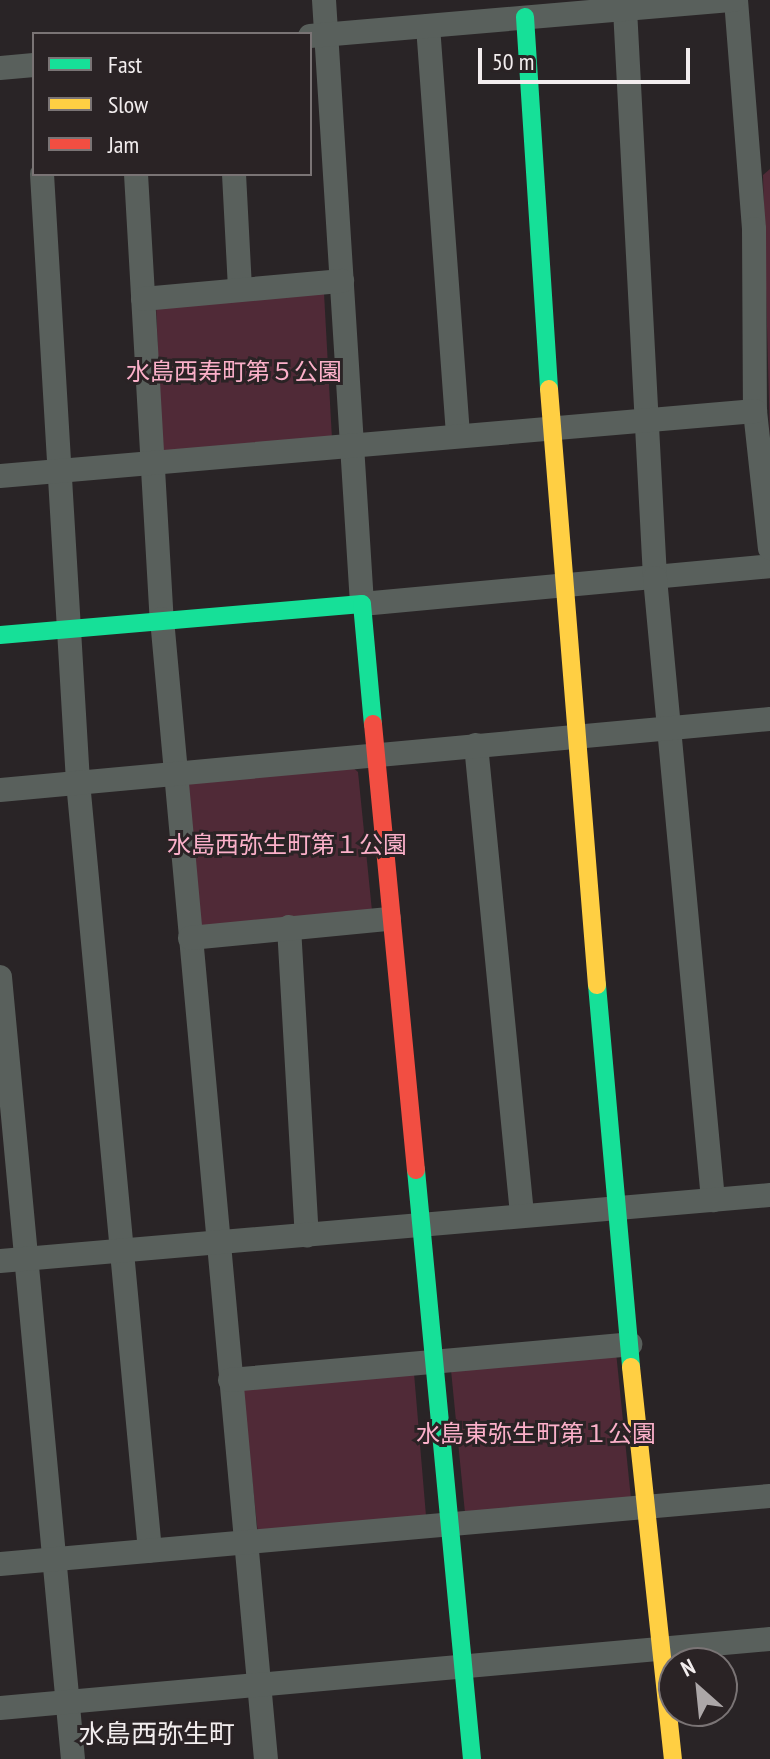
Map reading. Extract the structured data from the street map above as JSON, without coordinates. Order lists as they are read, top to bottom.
{
  "districts": ["水島西弥生町"],
  "parks": ["水島西寿町第５公園", "水島西弥生町第１公園", "水島東弥生町第１公園"],
  "legend": ["Fast", "Slow", "Jam"],
  "scale_bar": "50 m",
  "north": "top left"
}
